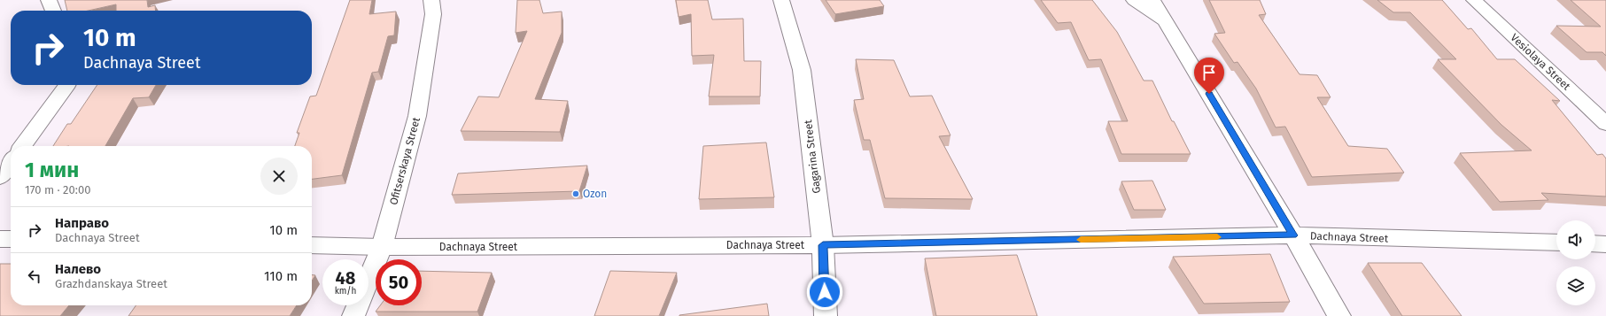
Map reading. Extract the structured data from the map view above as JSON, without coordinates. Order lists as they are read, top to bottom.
{
  "streets": {
    "street": [
      "Vesiolaya Street",
      "Gagarina Street",
      "Ofitserskaya Street",
      "Dachnaya Street"
    ]
  },
  "crossings": [
    ["Gagarina Street", "Dachnaya Street"],
    ["Ofitserskaya Street", "Dachnaya Street"]
  ],
  "places": ["Ozon"],
  "page": {
    "turn": ["10 m", "Dachnaya Street"],
    "heading": ["1 мин", "170 m · 20:00"],
    "list": [
      {
        "name": "Направо",
        "note": "Dachnaya Street",
        "value": "10 m"
      },
      {
        "name": "Налево",
        "note": "Grazhdanskaya Street",
        "value": "110 m"
      }
    ],
    "speed": "48 km/h",
    "limit": "50"
  }
}
